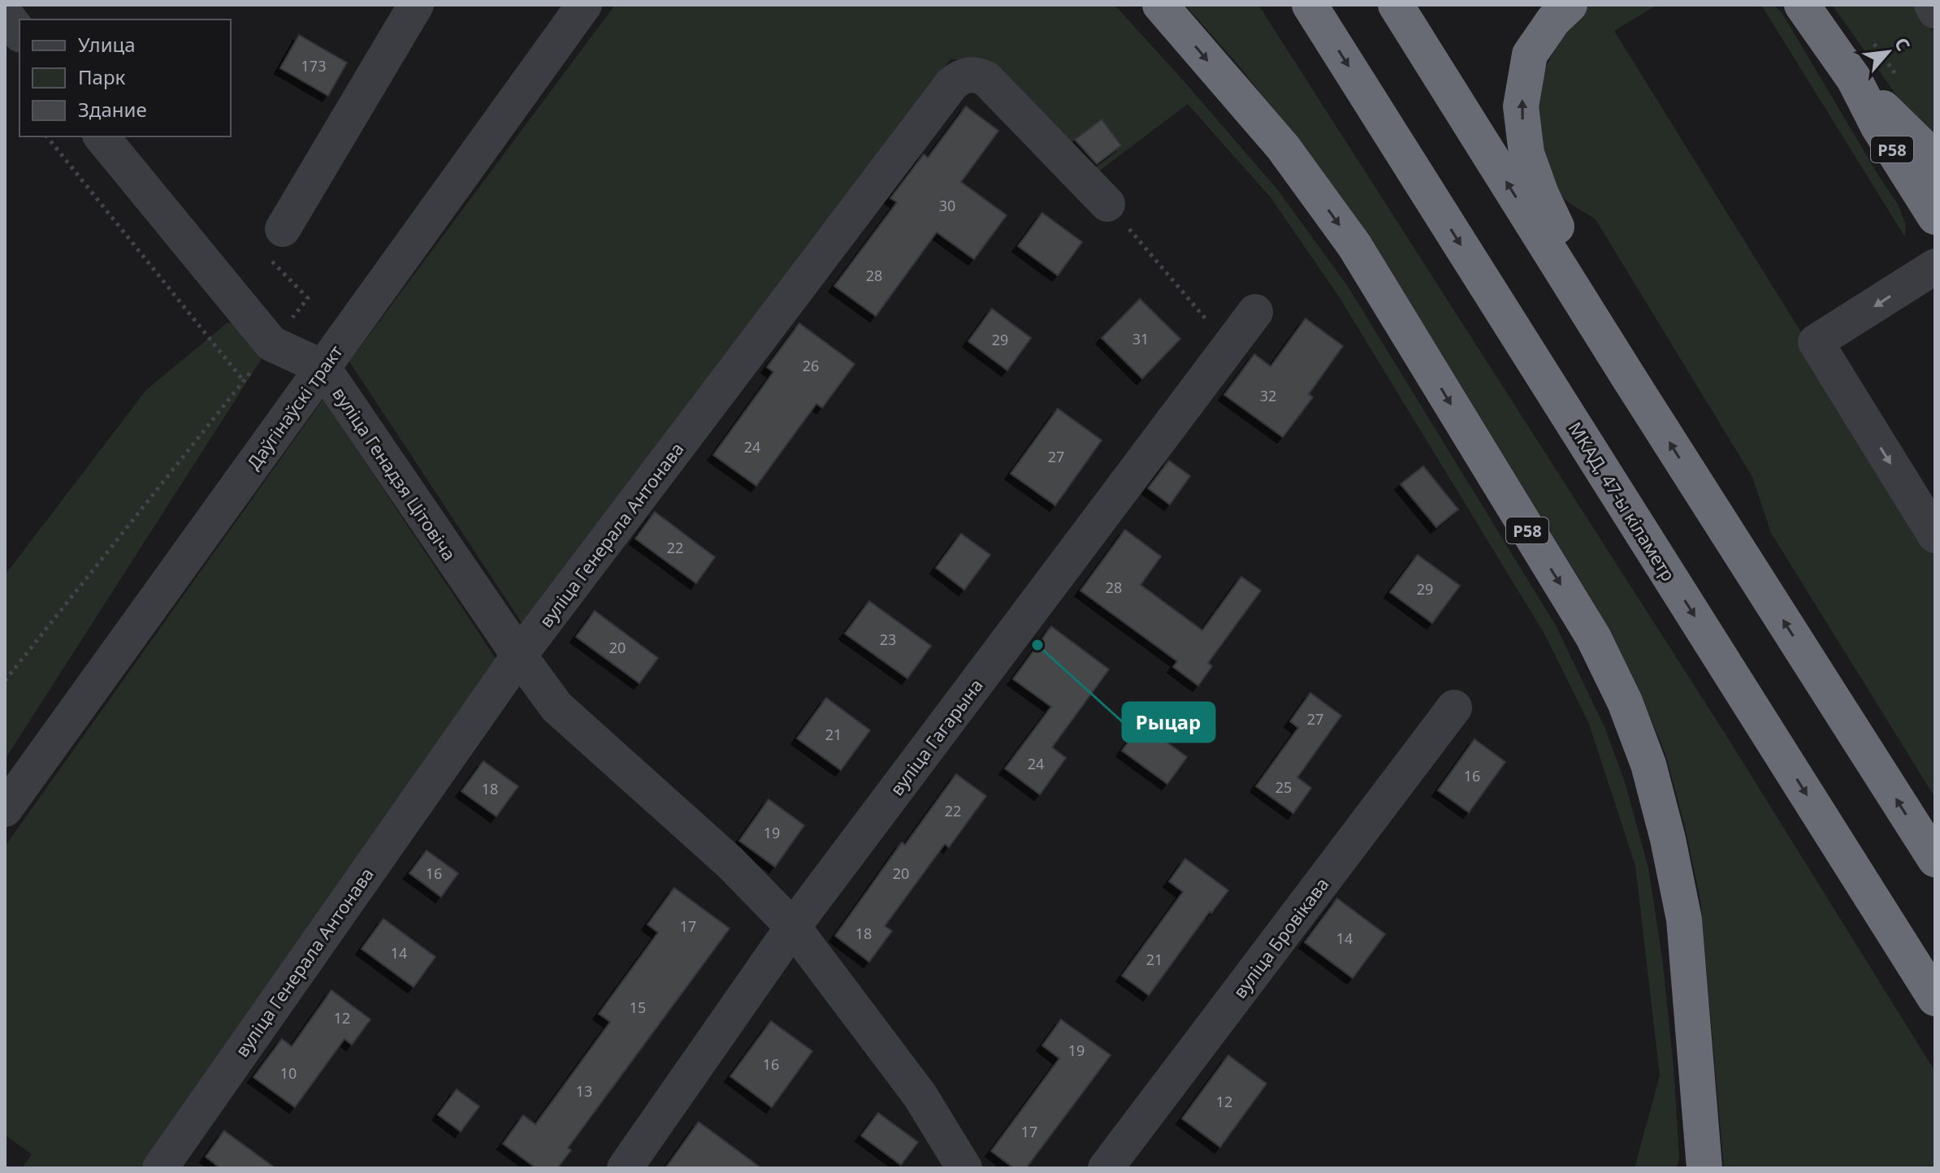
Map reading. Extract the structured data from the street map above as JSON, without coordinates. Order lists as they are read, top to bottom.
{
  "streets": {
    "highway": ["Р58", "МКАД, 47-ы кіламетр"],
    "street": [
      "Даўгінаўскі тракт",
      "вуліца Генадзя Цітовіча",
      "вуліца Генерала Антонава",
      "вуліца Гагарына",
      "вуліца Бровікава"
    ]
  },
  "crossings": [
    ["Даўгінаўскі тракт", "вуліца Генадзя Цітовіча"],
    ["вуліца Генадзя Цітовіча", "вуліца Генерала Антонава"],
    ["вуліца Генадзя Цітовіча", "вуліца Гагарына"]
  ],
  "places": ["Рыцар"],
  "house_numbers": [
    "173",
    "30",
    "28",
    "31",
    "29",
    "26",
    "32",
    "24",
    "27",
    "22",
    "28",
    "29",
    "23",
    "20",
    "27",
    "21",
    "24",
    "16",
    "25",
    "18",
    "22",
    "19",
    "16",
    "20",
    "17",
    "18",
    "14",
    "14",
    "21",
    "15",
    "12",
    "19",
    "16",
    "10",
    "13",
    "12",
    "17"
  ],
  "legend": ["Улица", "Парк", "Здание"],
  "north": "top right"
}
